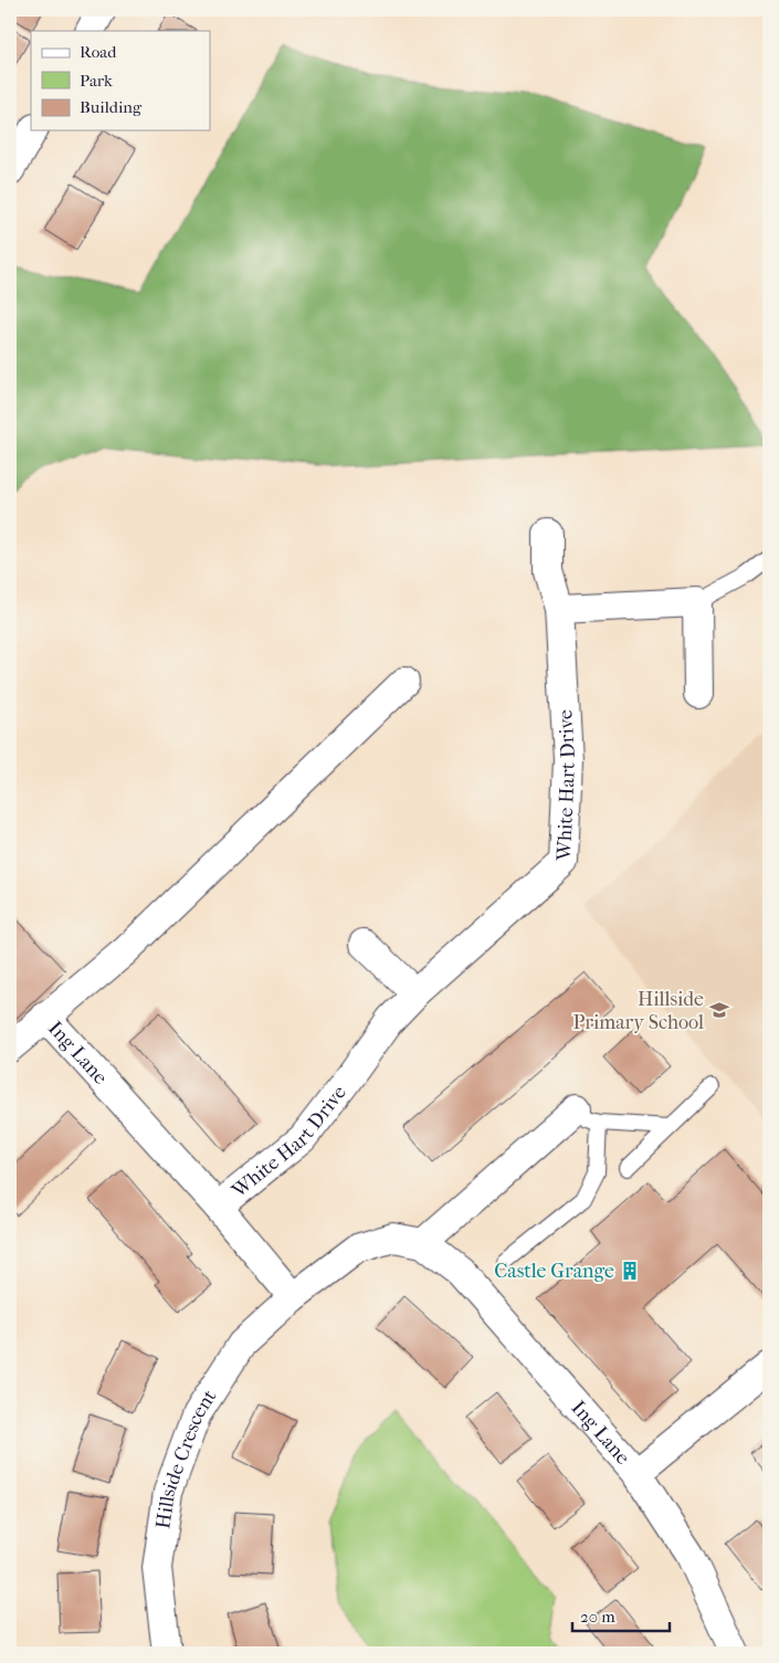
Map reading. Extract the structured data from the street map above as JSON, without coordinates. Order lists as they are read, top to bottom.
{
  "streets": {
    "street": ["White Hart Drive", "Ing Lane", "Hillside Crescent"]
  },
  "crossings": [
    ["White Hart Drive", "Ing Lane"],
    ["Ing Lane", "Hillside Crescent"]
  ],
  "places": {
    "school or university": ["Hillside Primary School"],
    "building": ["Castle Grange"]
  },
  "legend": ["Road", "Park", "Building"],
  "scale_bar": "20 m"
}
